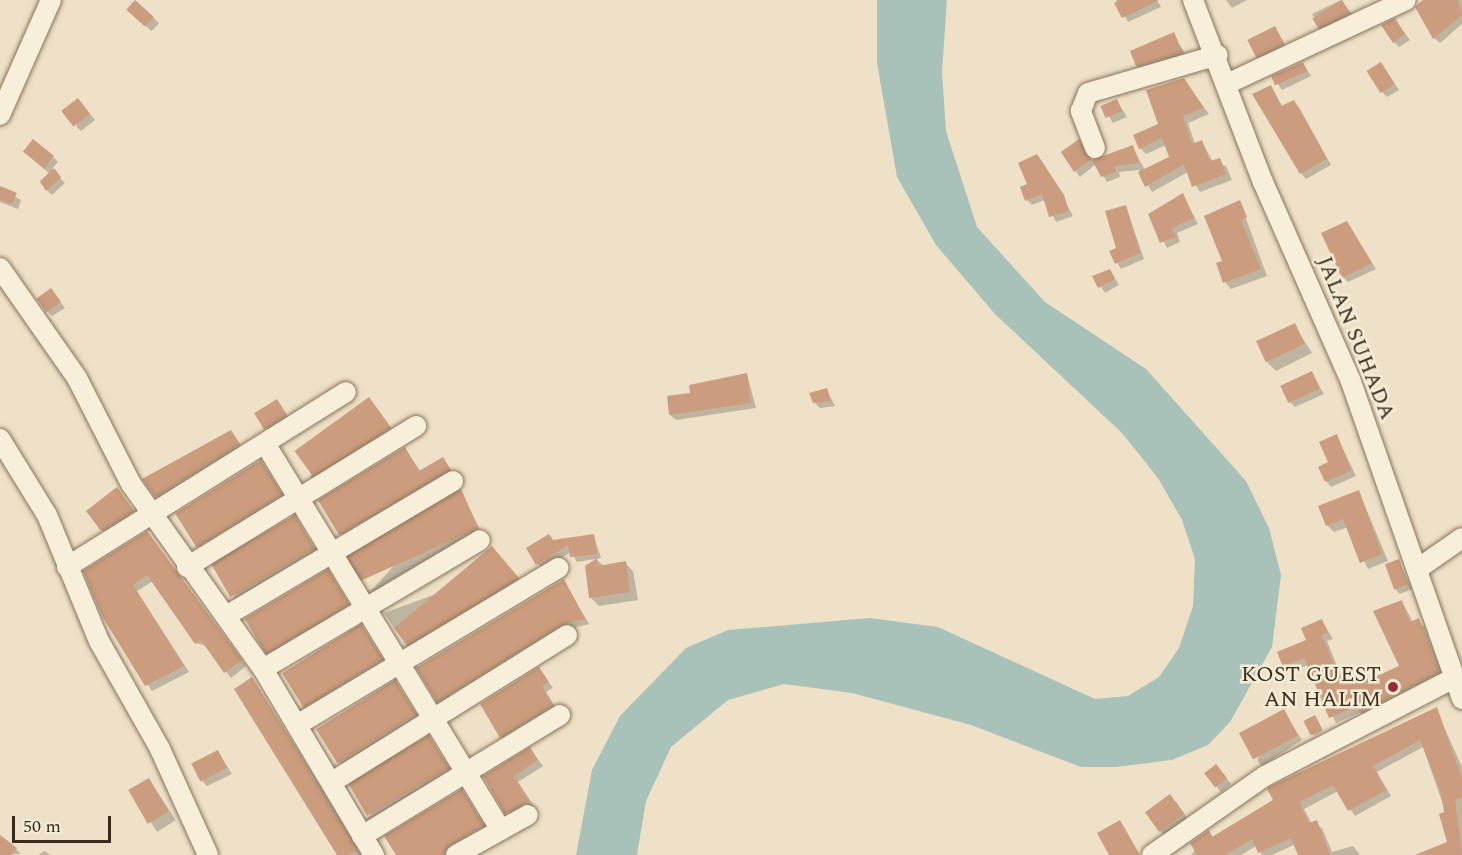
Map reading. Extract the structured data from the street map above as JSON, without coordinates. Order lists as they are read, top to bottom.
{
  "streets": {
    "street": ["JALAN SUHADA"]
  },
  "places": ["KOST GUEST AN HALIM"],
  "scale_bar": "50 m"
}
